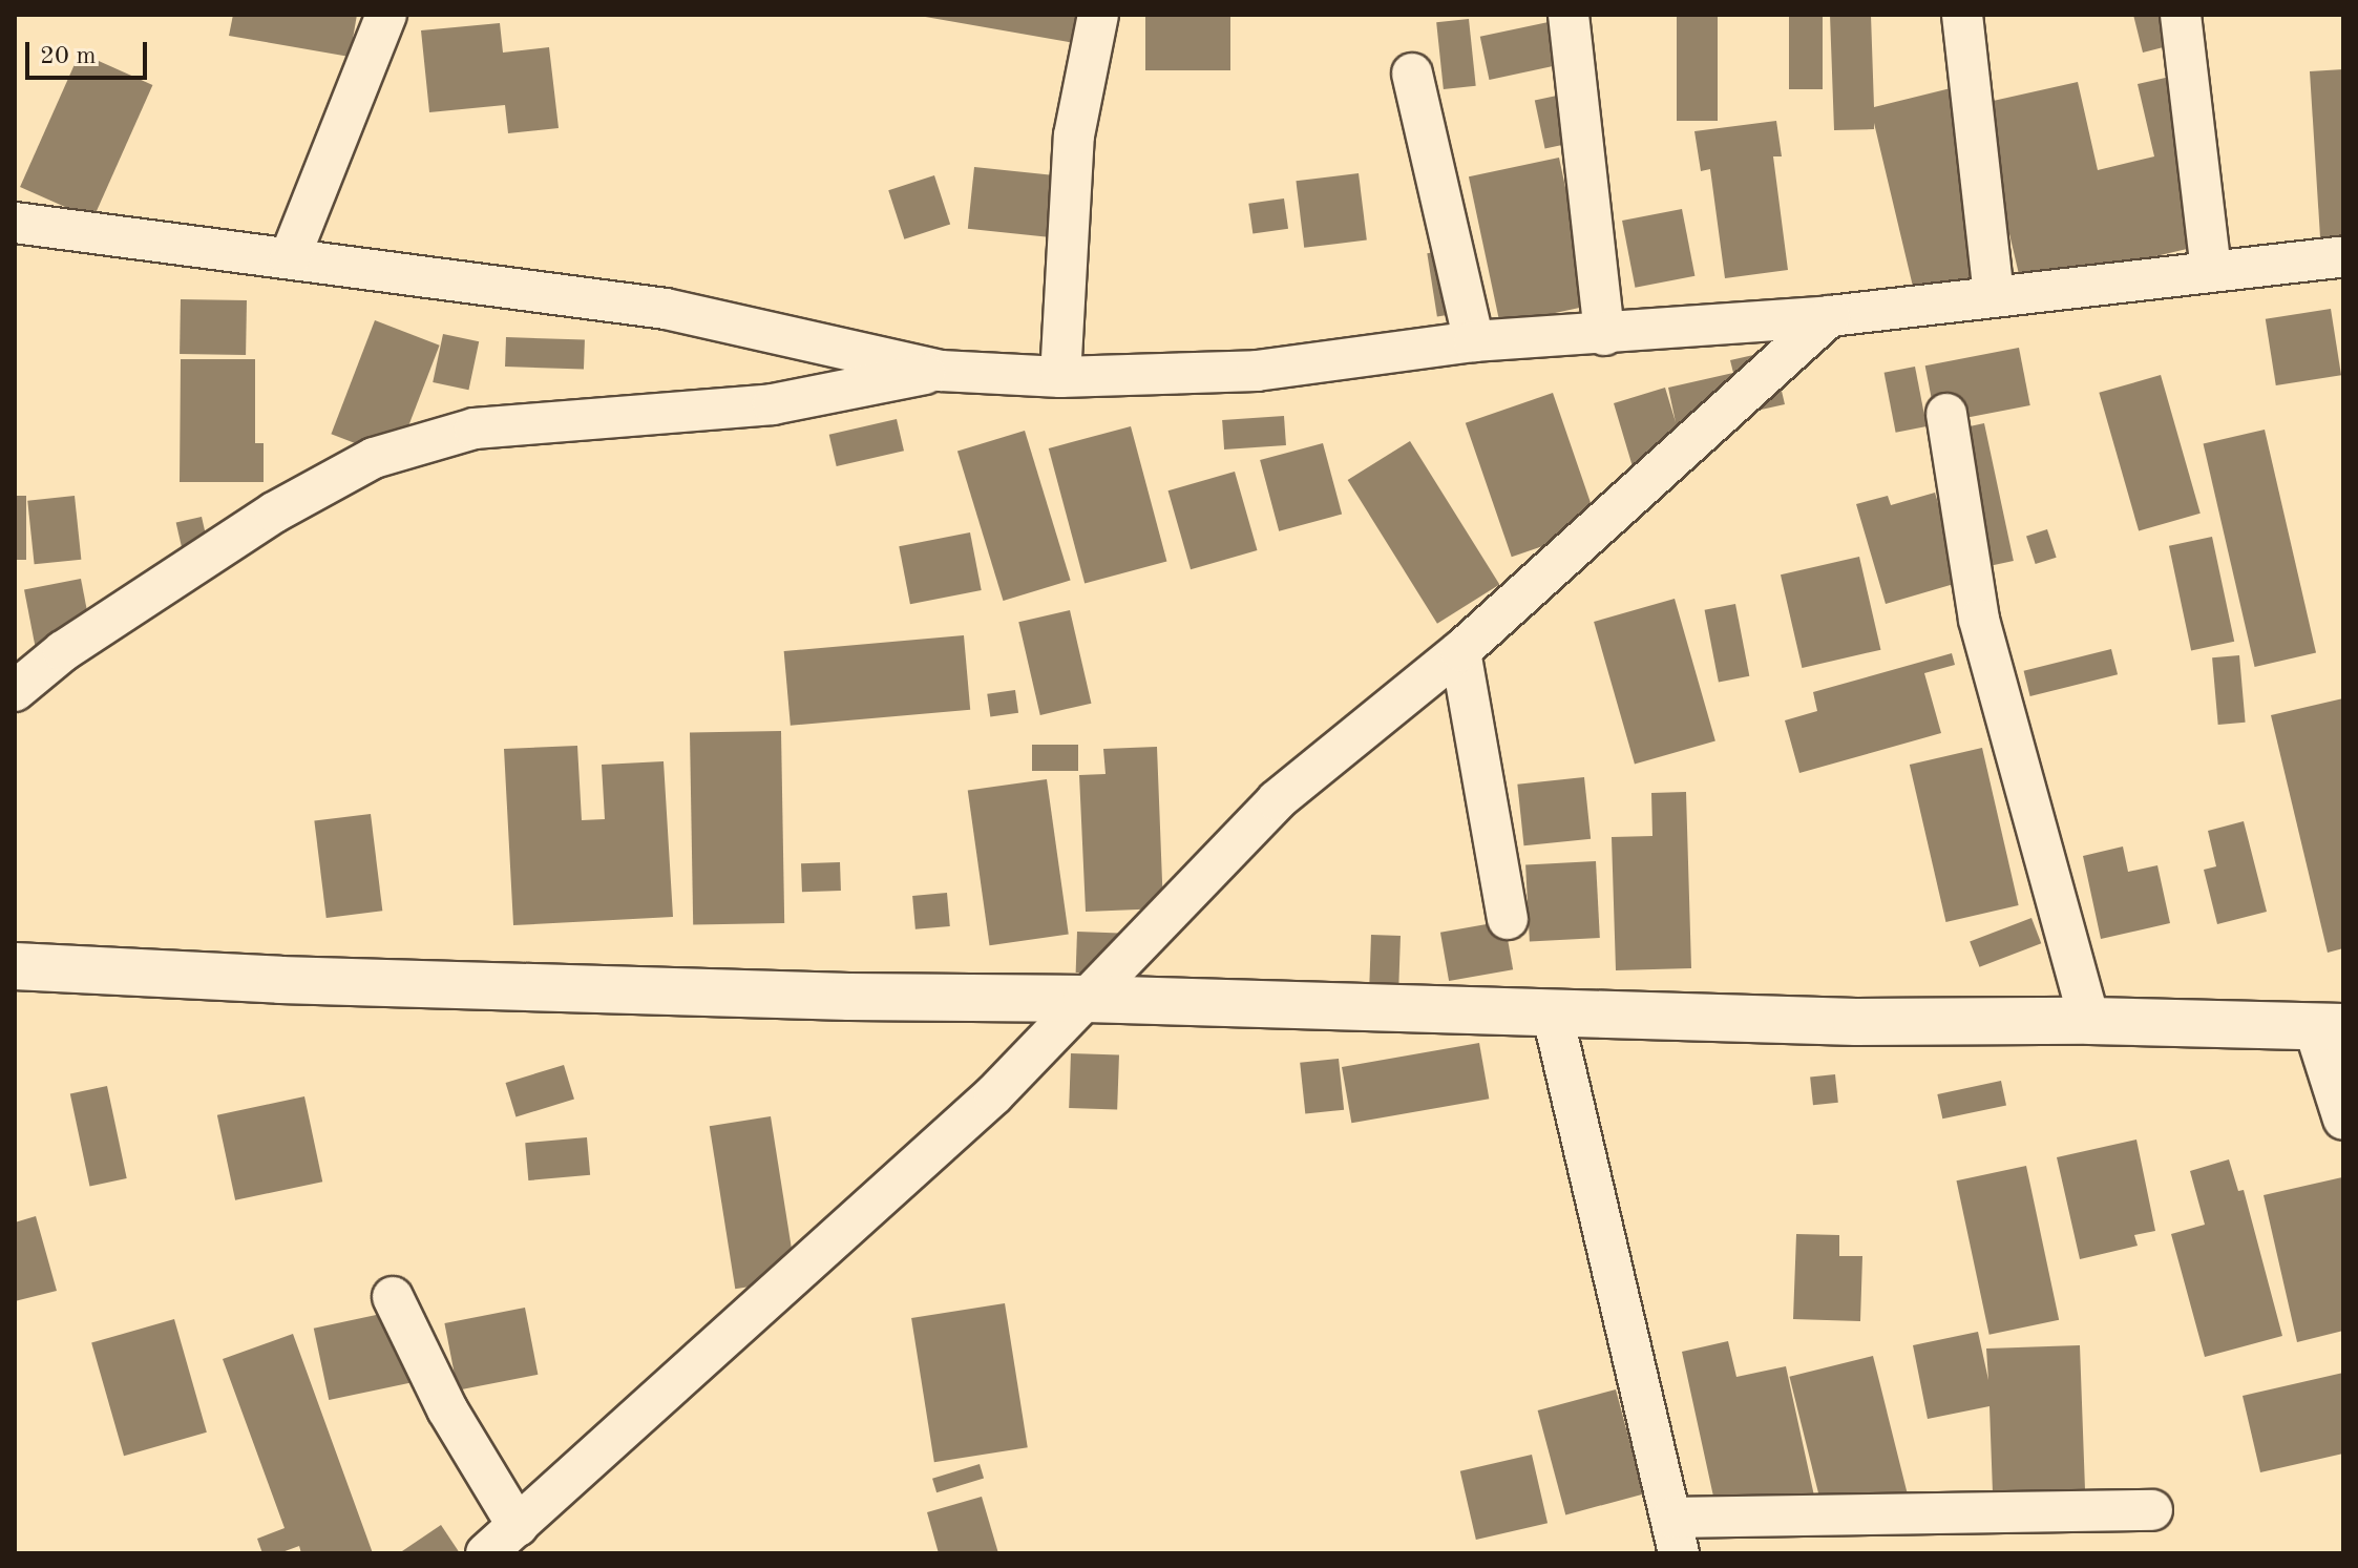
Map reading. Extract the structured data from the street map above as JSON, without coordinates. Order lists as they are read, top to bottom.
{
  "scale_bar": "20 m"
}
